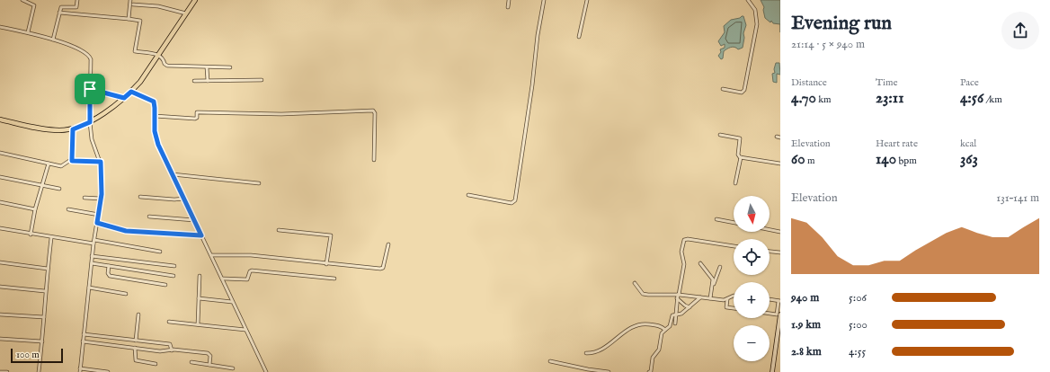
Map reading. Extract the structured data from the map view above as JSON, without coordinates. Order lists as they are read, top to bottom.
{
  "scale_bar": "100 m",
  "north": "bottom",
  "page": {
    "heading": ["Evening run", "21:14 · 5 × 940 m"],
    "stats": [
      ["Distance", "4.70 km"],
      ["Time", "23:11"],
      ["Pace", "4:56 /km"],
      ["Elevation", "60 m"],
      ["Heart rate", "140 bpm"],
      ["kcal", "363"]
    ],
    "chart": ["Elevation", "131–141 m"],
    "map_buttons": ["+", "−"],
    "list": [
      {
        "name": "940 m",
        "note": "5:06"
      },
      {
        "name": "1.9 km",
        "note": "5:00"
      },
      {
        "name": "2.8 km",
        "note": "4:55"
      }
    ],
    "scale": "100 m"
  }
}
